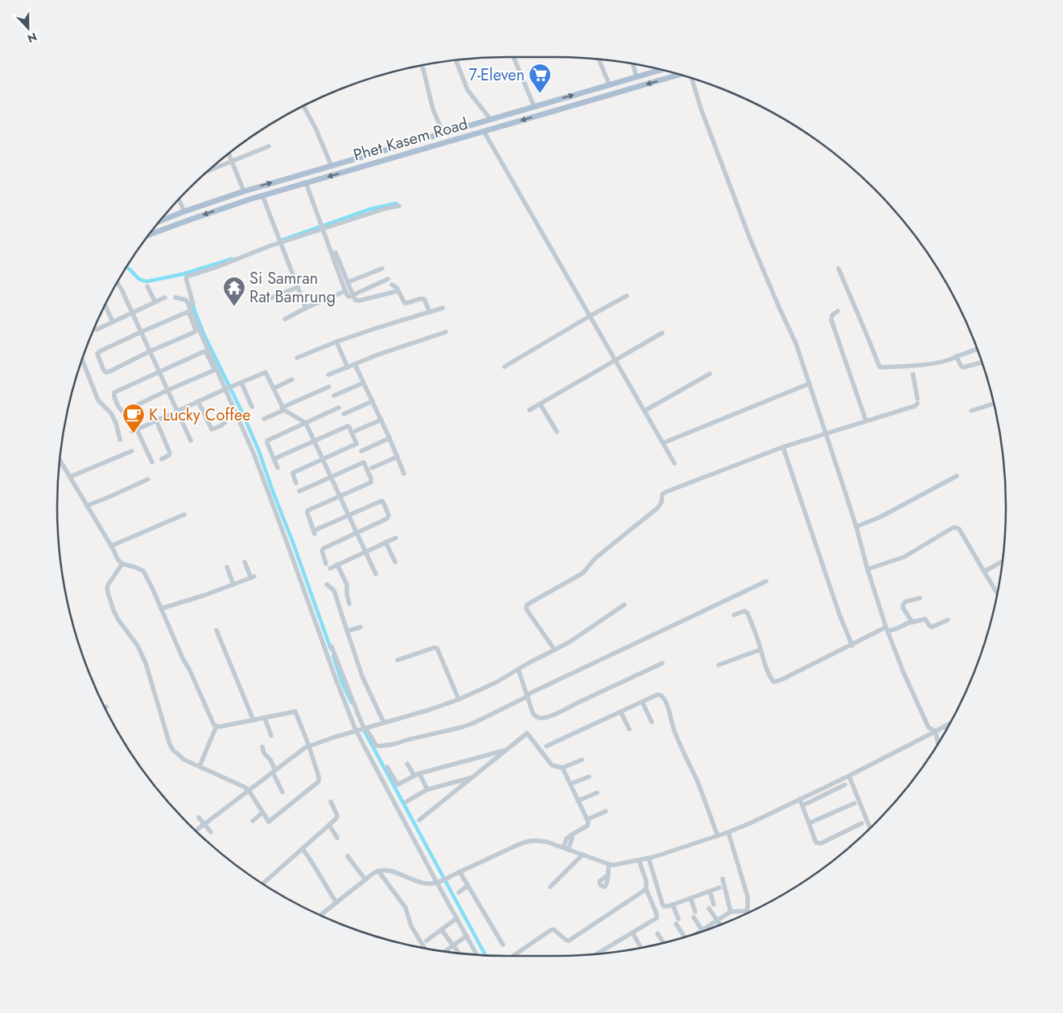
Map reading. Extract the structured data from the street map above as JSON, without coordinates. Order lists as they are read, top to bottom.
{
  "streets": {
    "main road": ["Phet Kasem Road"]
  },
  "places": {
    "supermarket": ["7-Eleven"],
    "temple": ["Si Samran Rat Bamrung"],
    "cafe": ["K Lucky Coffee"]
  },
  "north": "bottom"
}
